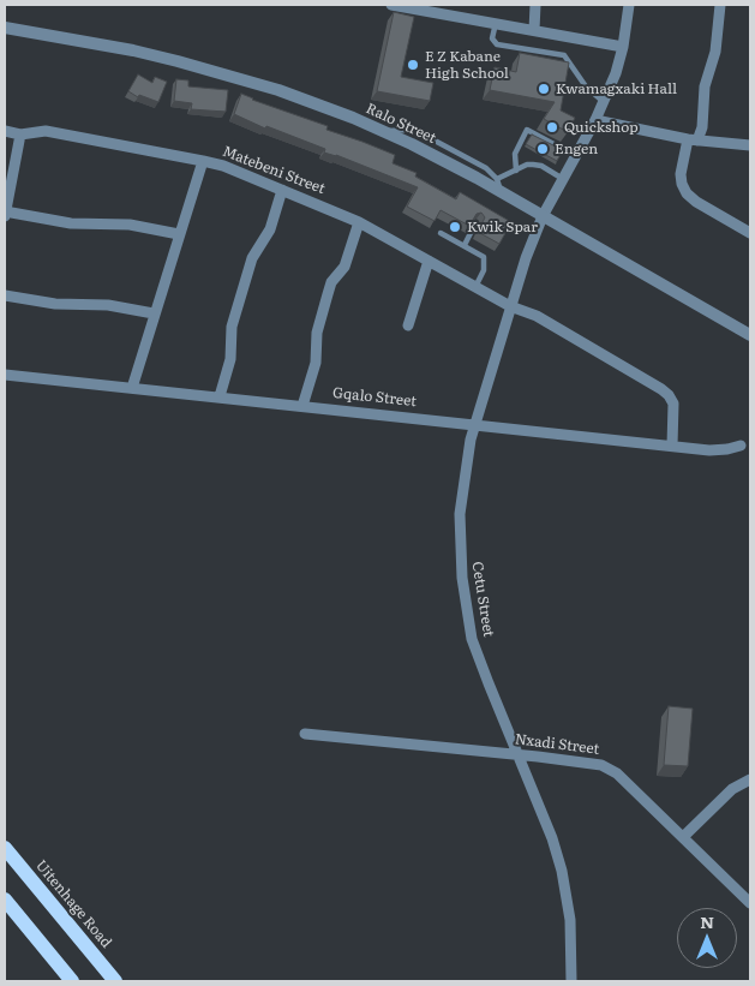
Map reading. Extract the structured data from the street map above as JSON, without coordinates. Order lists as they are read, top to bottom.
{
  "streets": {
    "main road": ["Uitenhage Road"],
    "street": [
      "Ralo Street",
      "Matebeni Street",
      "Gqalo Street",
      "Cetu Street",
      "Nxadi Street"
    ]
  },
  "crossings": [
    ["Ralo Street", "Cetu Street"],
    ["Matebeni Street", "Gqalo Street"],
    ["Matebeni Street", "Cetu Street"],
    ["Gqalo Street", "Cetu Street"],
    ["Cetu Street", "Nxadi Street"]
  ],
  "places": [
    "E Z Kabane High School",
    "Kwamagxaki Hall",
    "Quickshop",
    "Engen",
    "Kwik Spar"
  ],
  "north": "top"
}
